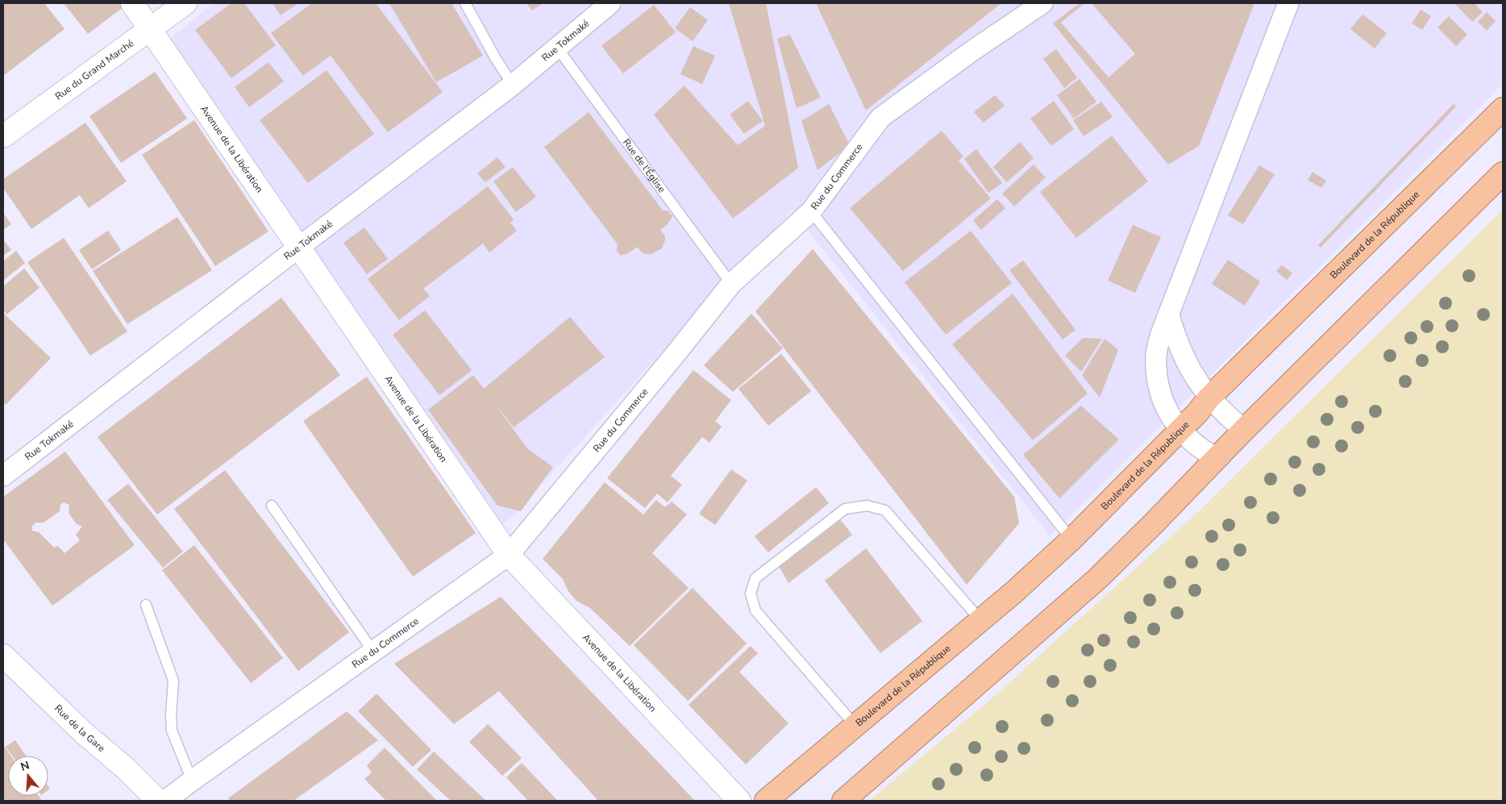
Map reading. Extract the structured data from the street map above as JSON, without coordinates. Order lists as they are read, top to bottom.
{
  "streets": {
    "highway": ["Boulevard de la République"],
    "main road": ["Rue du Grand Marché", "Avenue de la Libération", "Rue de la Gare"],
    "street": ["Rue Tokmaké", "Rue du Commerce"],
    "lane": ["Rue de l'Église"]
  },
  "crossings": [
    ["Rue Tokmaké", "Avenue de la Libération"],
    ["Rue Tokmaké", "Rue de l'Église"],
    ["Rue du Grand Marché", "Avenue de la Libération"],
    ["Avenue de la Libération", "Rue du Commerce"],
    ["Rue de l'Église", "Rue du Commerce"]
  ],
  "north": "top"
}
